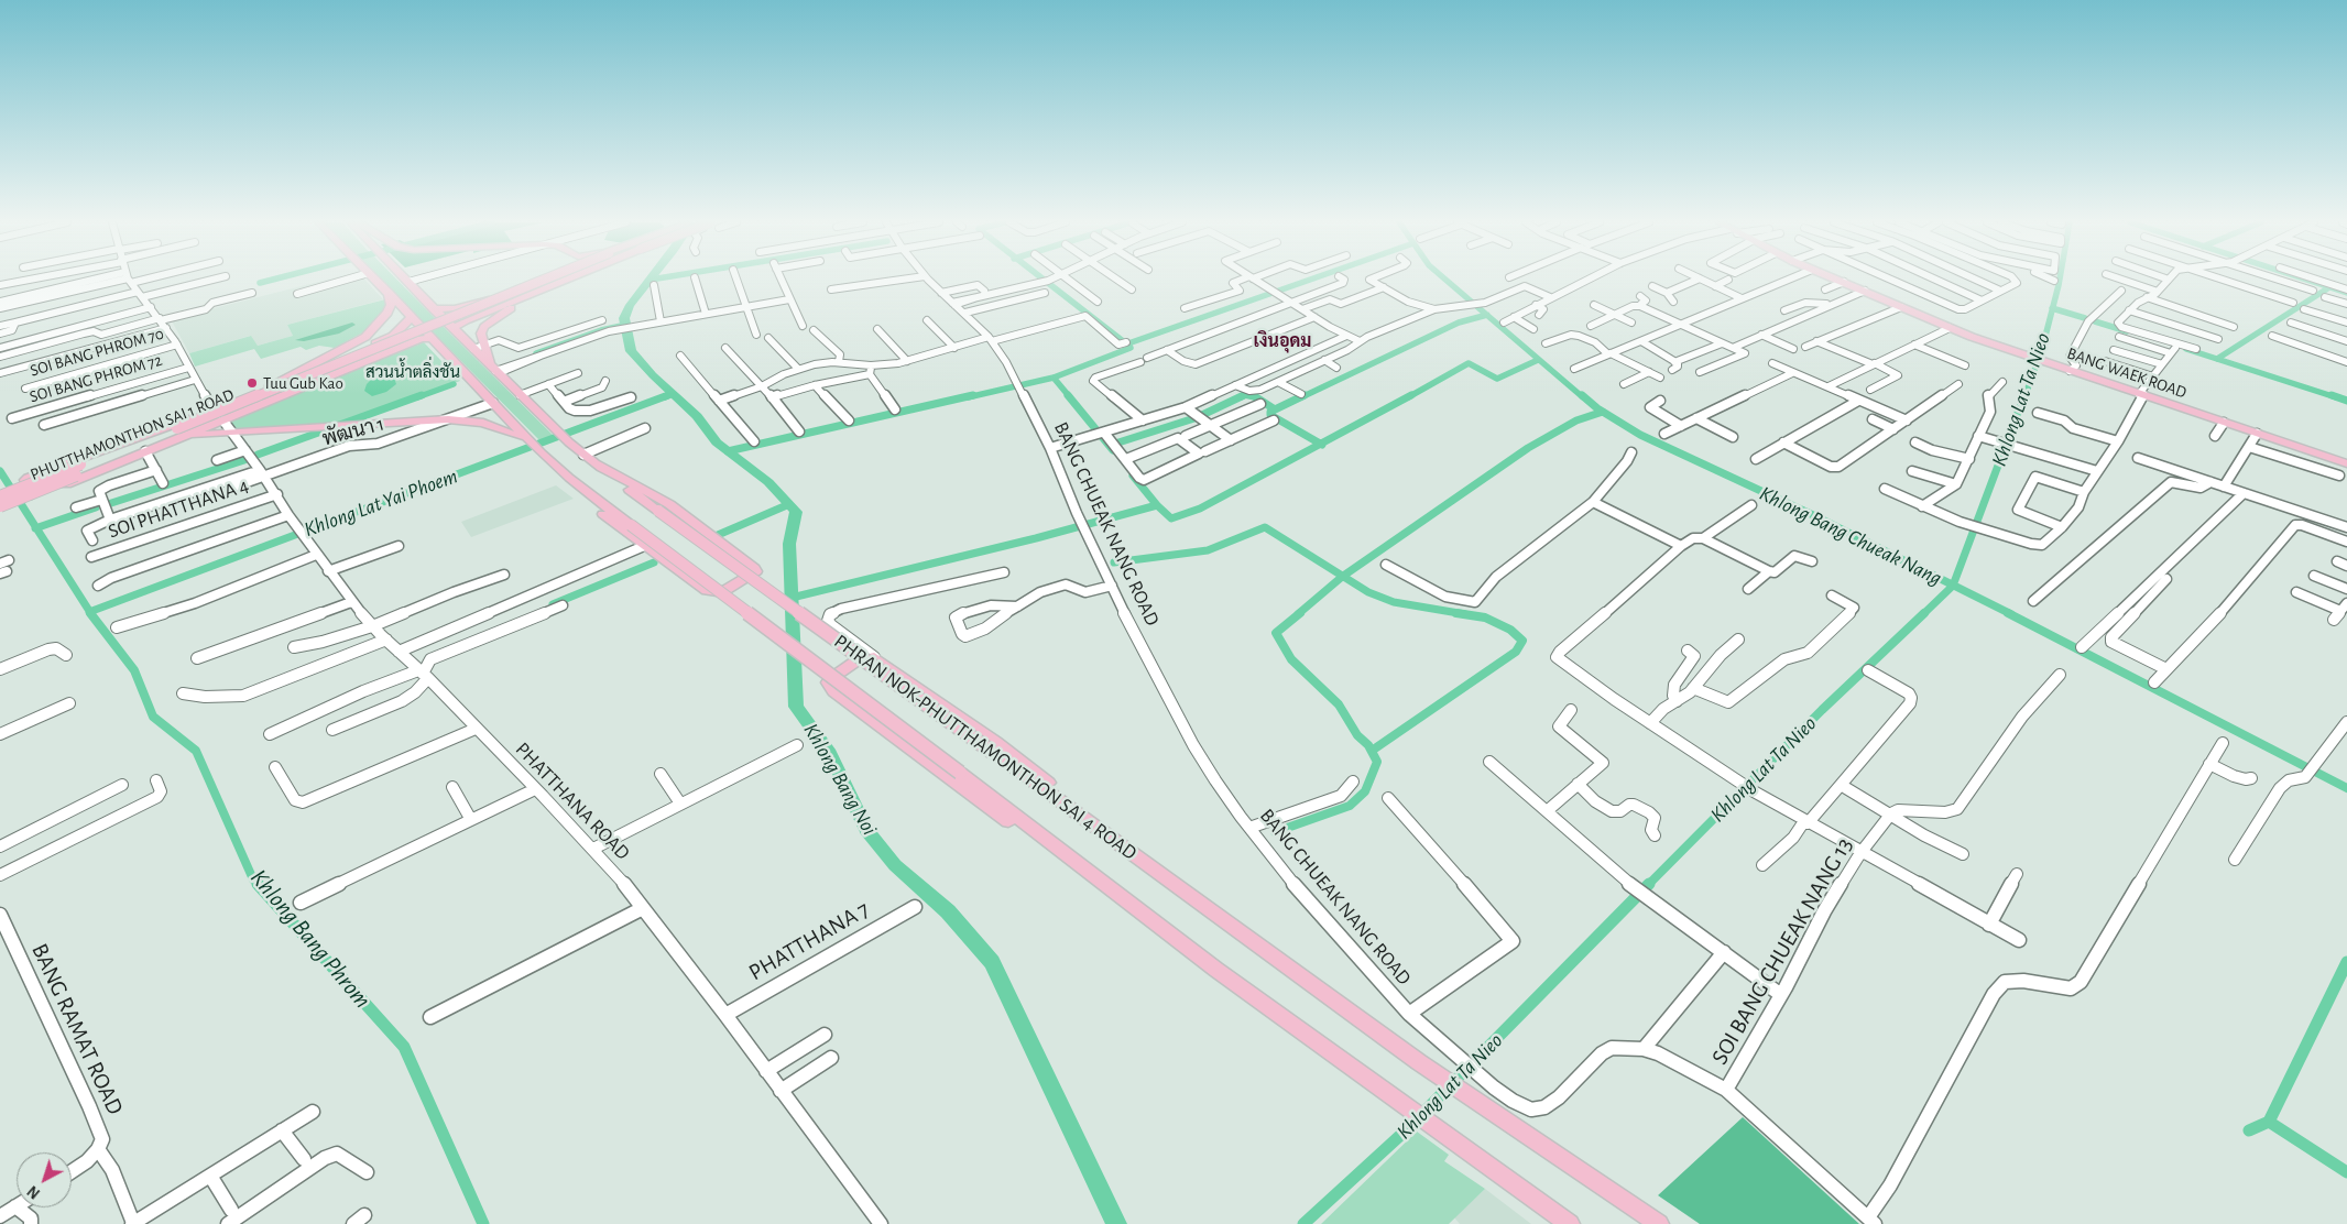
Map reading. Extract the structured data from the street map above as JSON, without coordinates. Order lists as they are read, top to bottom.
{
  "streets": {
    "main road": ["BANG WAEK ROAD", "PHUTTHAMONTHON SAI 1 ROAD", "PHRAN NOK-PHUTTHAMONTHON SAI 4 ROAD"],
    "street": [
      "SOI BANG PHROM 70",
      "SOI BANG PHROM 72",
      "พัฒนา 1",
      "SOI PHATTHANA 4",
      "BANG CHUEAK NANG ROAD",
      "PHATTHANA ROAD",
      "PHATTHANA 7",
      "SOI BANG CHUEAK NANG 13",
      "BANG RAMAT ROAD"
    ]
  },
  "crossings": [
    ["พัฒนา 1", "PHRAN NOK-PHUTTHAMONTHON SAI 4 ROAD"],
    ["พัฒนา 1", "PHATTHANA ROAD"],
    ["SOI PHATTHANA 4", "PHATTHANA ROAD"],
    ["BANG CHUEAK NANG ROAD", "SOI BANG CHUEAK NANG 13"],
    ["PHATTHANA ROAD", "PHATTHANA 7"]
  ],
  "districts": ["เงินอุดม"],
  "water": [
    "Khlong Lat Ta Nieo",
    "Khlong Lat Yai Phoem",
    "Khlong Bang Chueak Nang",
    "Khlong Bang Noi",
    "Khlong Bang Phrom"
  ],
  "parks": ["สวนน้ำตลิ่งชัน"],
  "places": ["Tuu Gub Kao"],
  "north": "bottom left"
}
